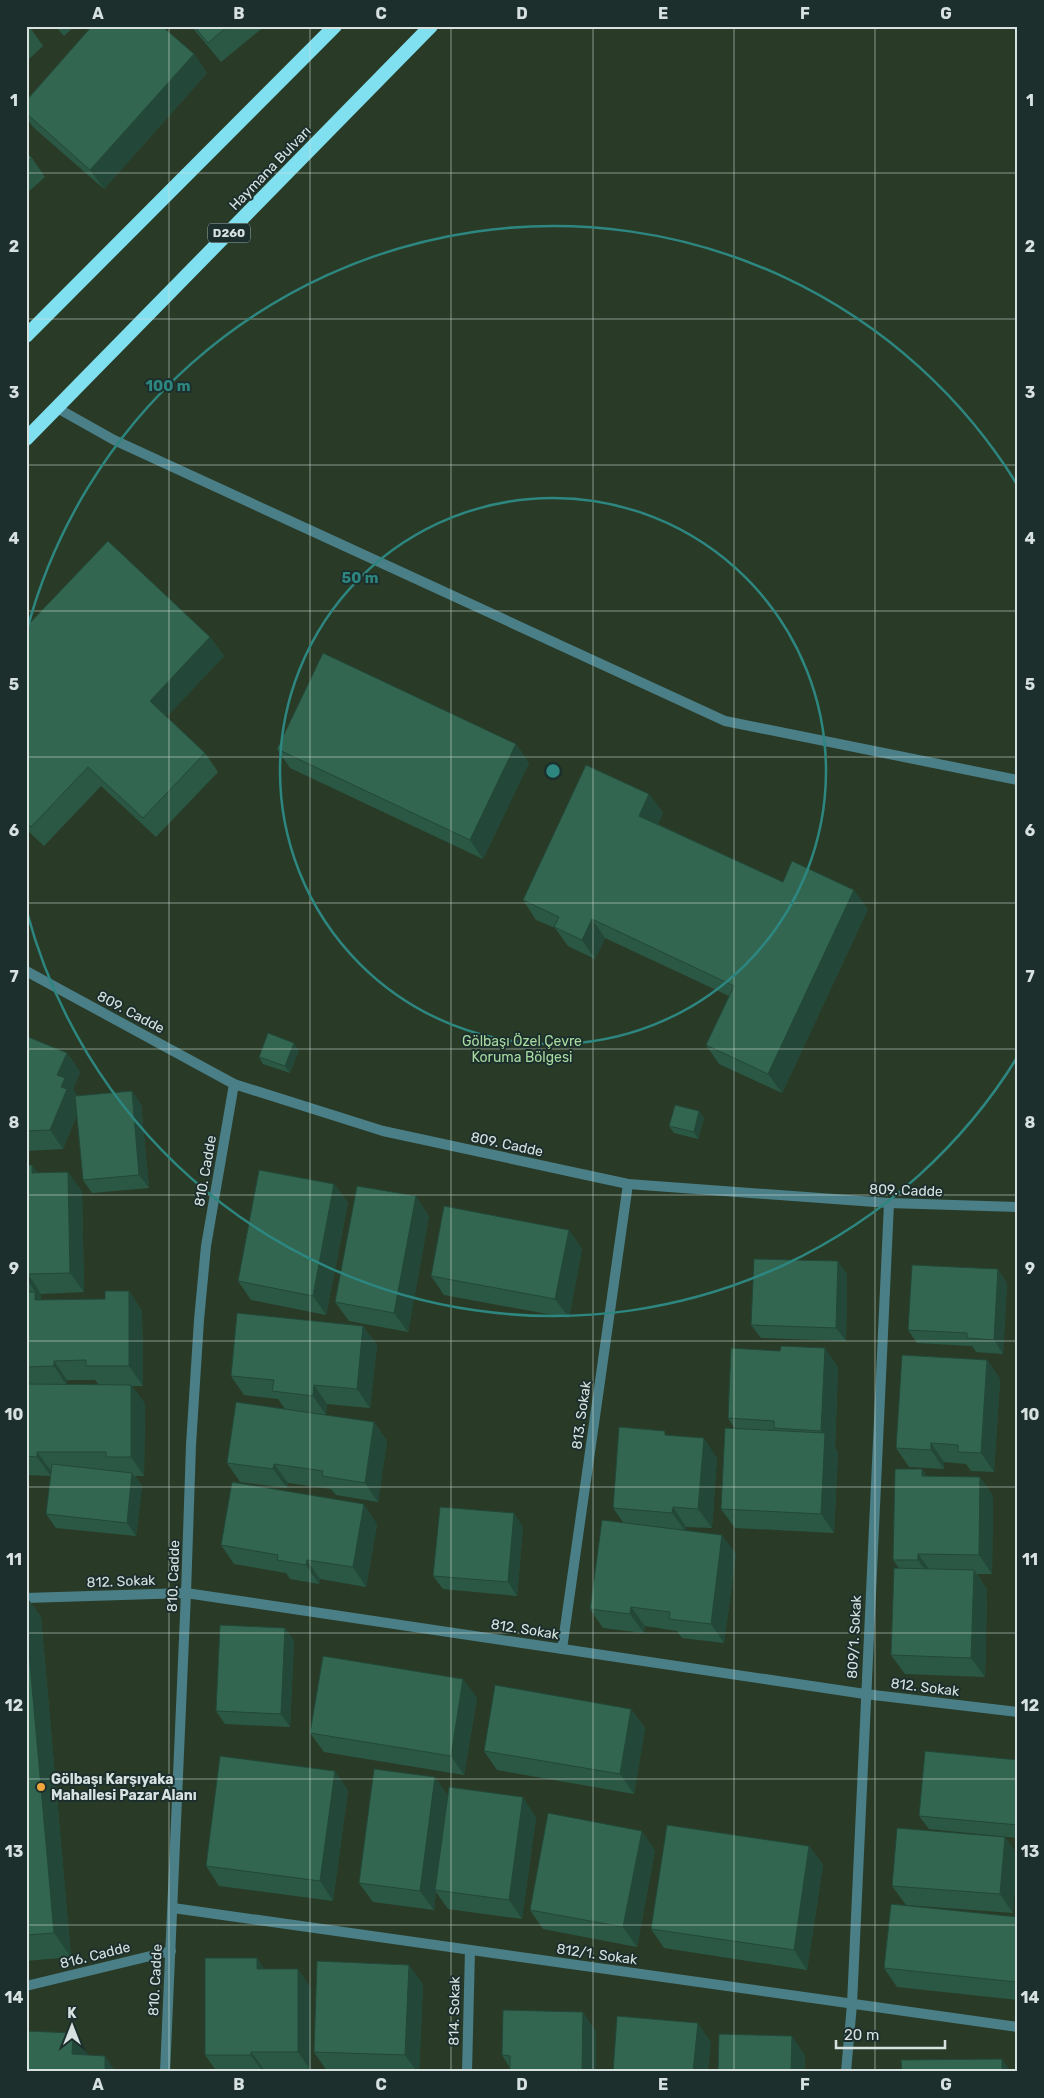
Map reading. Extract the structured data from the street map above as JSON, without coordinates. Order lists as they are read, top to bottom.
{
  "streets": {
    "highway": ["Haymana Bulvarı", "D260"],
    "street": [
      "809. Cadde",
      "810. Cadde",
      "813. Sokak",
      "812. Sokak",
      "809/1. Sokak",
      "812/1. Sokak",
      "816. Cadde",
      "814. Sokak"
    ]
  },
  "crossings": [
    ["809. Cadde", "810. Cadde"],
    ["809. Cadde", "813. Sokak"],
    ["809. Cadde", "809/1. Sokak"],
    ["810. Cadde", "812. Sokak"],
    ["810. Cadde", "812/1. Sokak"],
    ["810. Cadde", "816. Cadde"],
    ["813. Sokak", "812. Sokak"],
    ["812. Sokak", "809/1. Sokak"],
    ["809/1. Sokak", "812/1. Sokak"],
    ["812/1. Sokak", "814. Sokak"]
  ],
  "parks": ["Gölbaşı Özel Çevre Koruma Bölgesi"],
  "places": ["Gölbaşı Karşıyaka Mahallesi Pazar Alanı"],
  "scale_bar": "20 m",
  "north": "top",
  "grid": {
    "columns": [
      "A",
      "B",
      "C",
      "D",
      "E",
      "F",
      "G"
    ],
    "rows": [
      "1",
      "2",
      "3",
      "4",
      "5",
      "6",
      "7",
      "8",
      "9",
      "10",
      "11",
      "12",
      "13",
      "14"
    ]
  },
  "rings": ["100 m", "50 m"]
}
